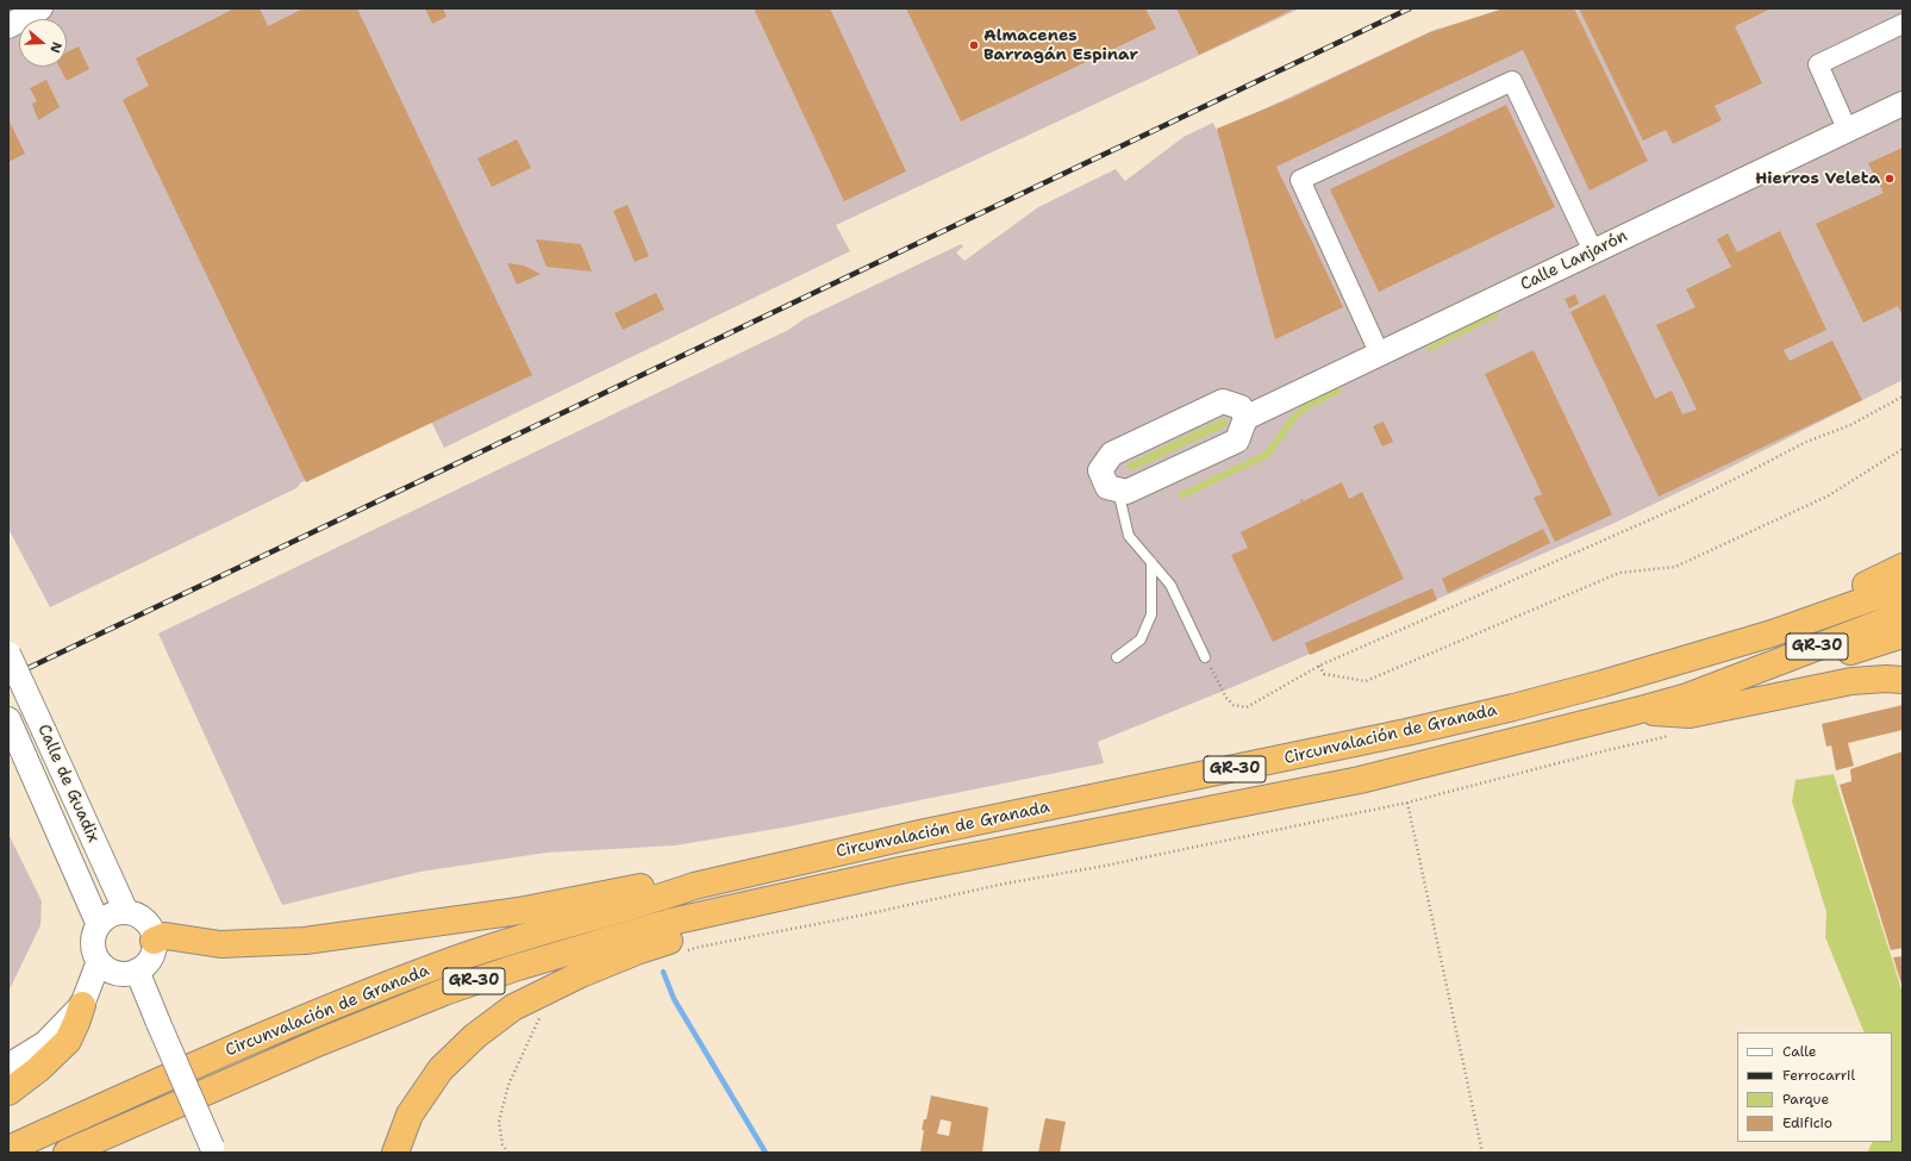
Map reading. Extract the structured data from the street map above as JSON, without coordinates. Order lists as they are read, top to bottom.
{
  "streets": {
    "highway": ["GR-30", "Circunvalación de Granada"],
    "street": ["Calle Lanjarón", "Calle de Guadix"]
  },
  "places": ["Almacenes Barragán Espinar", "Hierros Veleta"],
  "legend": [
    "Calle",
    "Ferrocarril",
    "Parque",
    "Edificio"
  ],
  "north": "right"
}
